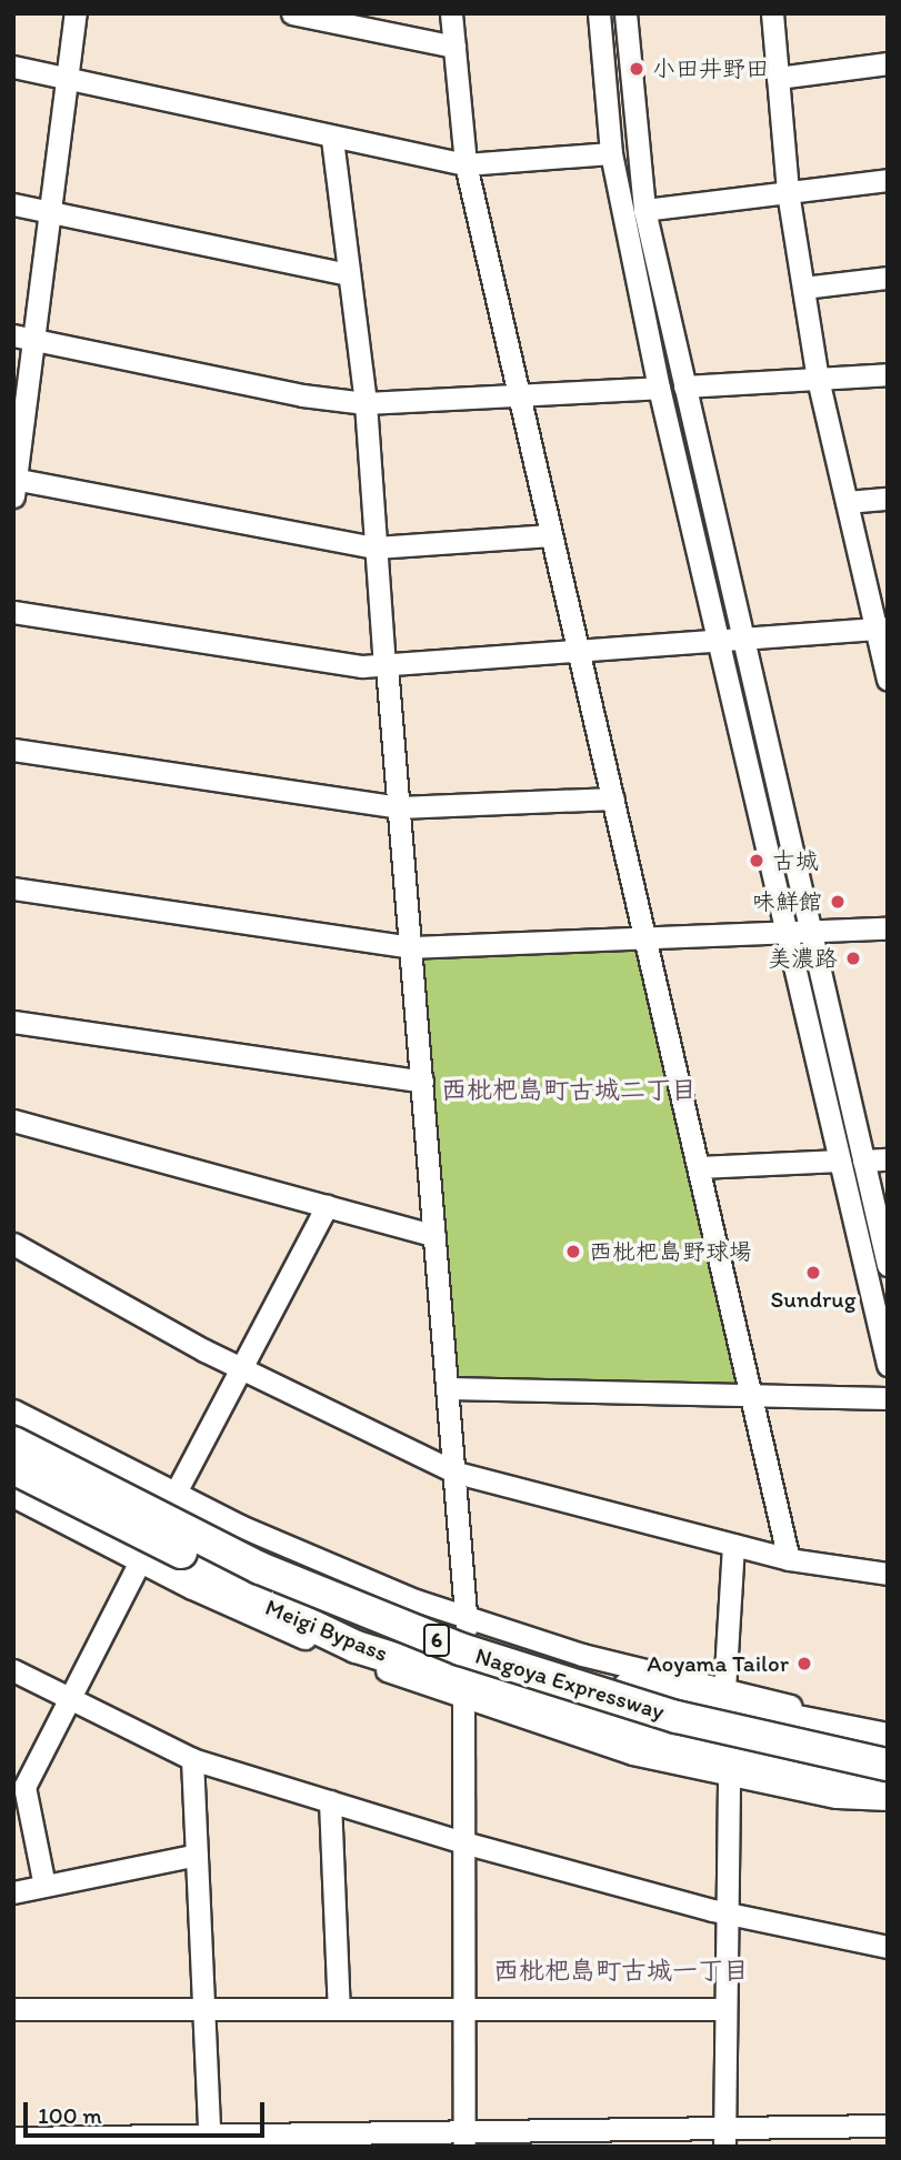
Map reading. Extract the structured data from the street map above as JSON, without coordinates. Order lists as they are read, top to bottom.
{
  "streets": {
    "highway": ["Meigi Bypass", "6", "Nagoya Expressway"]
  },
  "crossings": [
    ["Meigi Bypass", "Nagoya Expressway"]
  ],
  "districts": ["西枇杷島町古城二丁目", "西枇杷島町古城一丁目"],
  "places": [
    "小田井野田",
    "古城",
    "味鮮館",
    "美濃路",
    "西枇杷島野球場",
    "Sundrug",
    "Aoyama Tailor"
  ],
  "scale_bar": "100 m"
}
